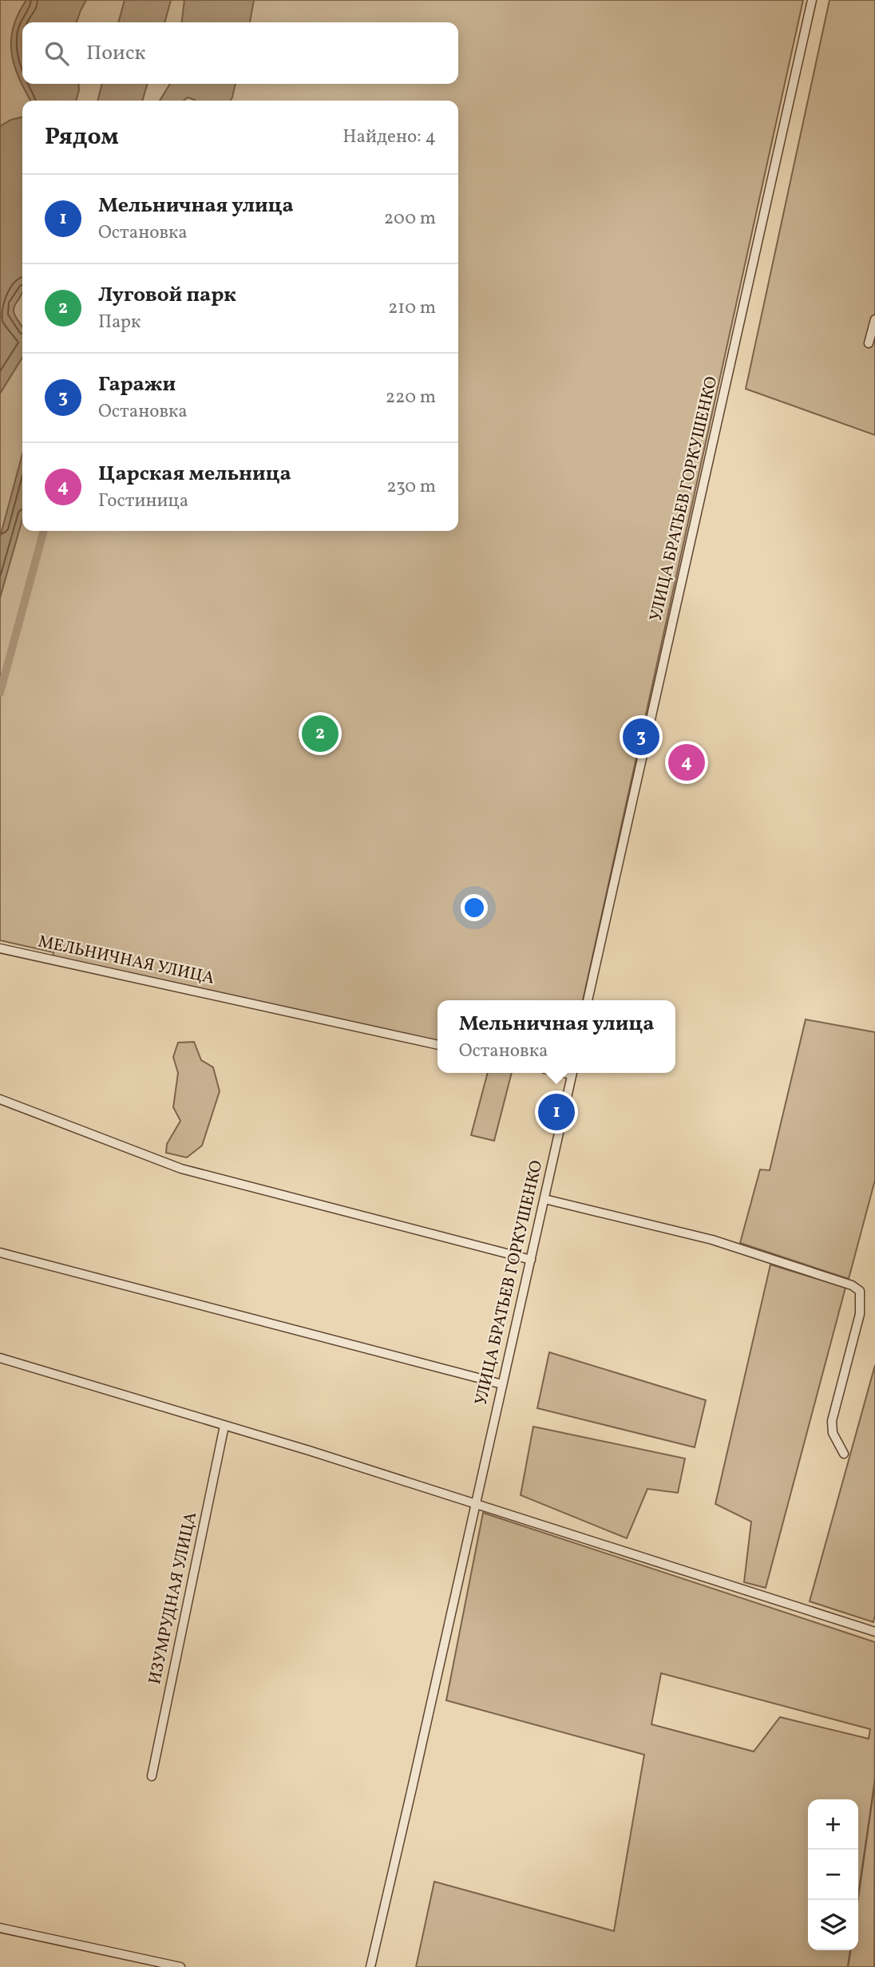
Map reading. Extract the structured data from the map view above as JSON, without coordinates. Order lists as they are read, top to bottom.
{
  "streets": {
    "street": ["УЛИЦА БРАТЬЕВ ГОРКУШЕНКО", "МЕЛЬНИЧНАЯ УЛИЦА", "ИЗУМРУДНАЯ УЛИЦА"]
  },
  "page": {
    "search": "Поиск",
    "heading": ["Рядом", "Найдено: 4"],
    "list": [
      {
        "mark": "1",
        "name": "Мельничная улица",
        "note": "Остановка",
        "value": "200 m"
      },
      {
        "mark": "2",
        "name": "Луговой парк",
        "note": "Парк",
        "value": "210 m"
      },
      {
        "mark": "3",
        "name": "Гаражи",
        "note": "Остановка",
        "value": "220 m"
      },
      {
        "mark": "4",
        "name": "Царская мельница",
        "note": "Гостиница",
        "value": "230 m"
      }
    ],
    "pins": [
      "2",
      "3",
      "4",
      "1"
    ],
    "popup": ["Мельничная улица", "Остановка"],
    "map_buttons": ["+", "−"]
  }
}
